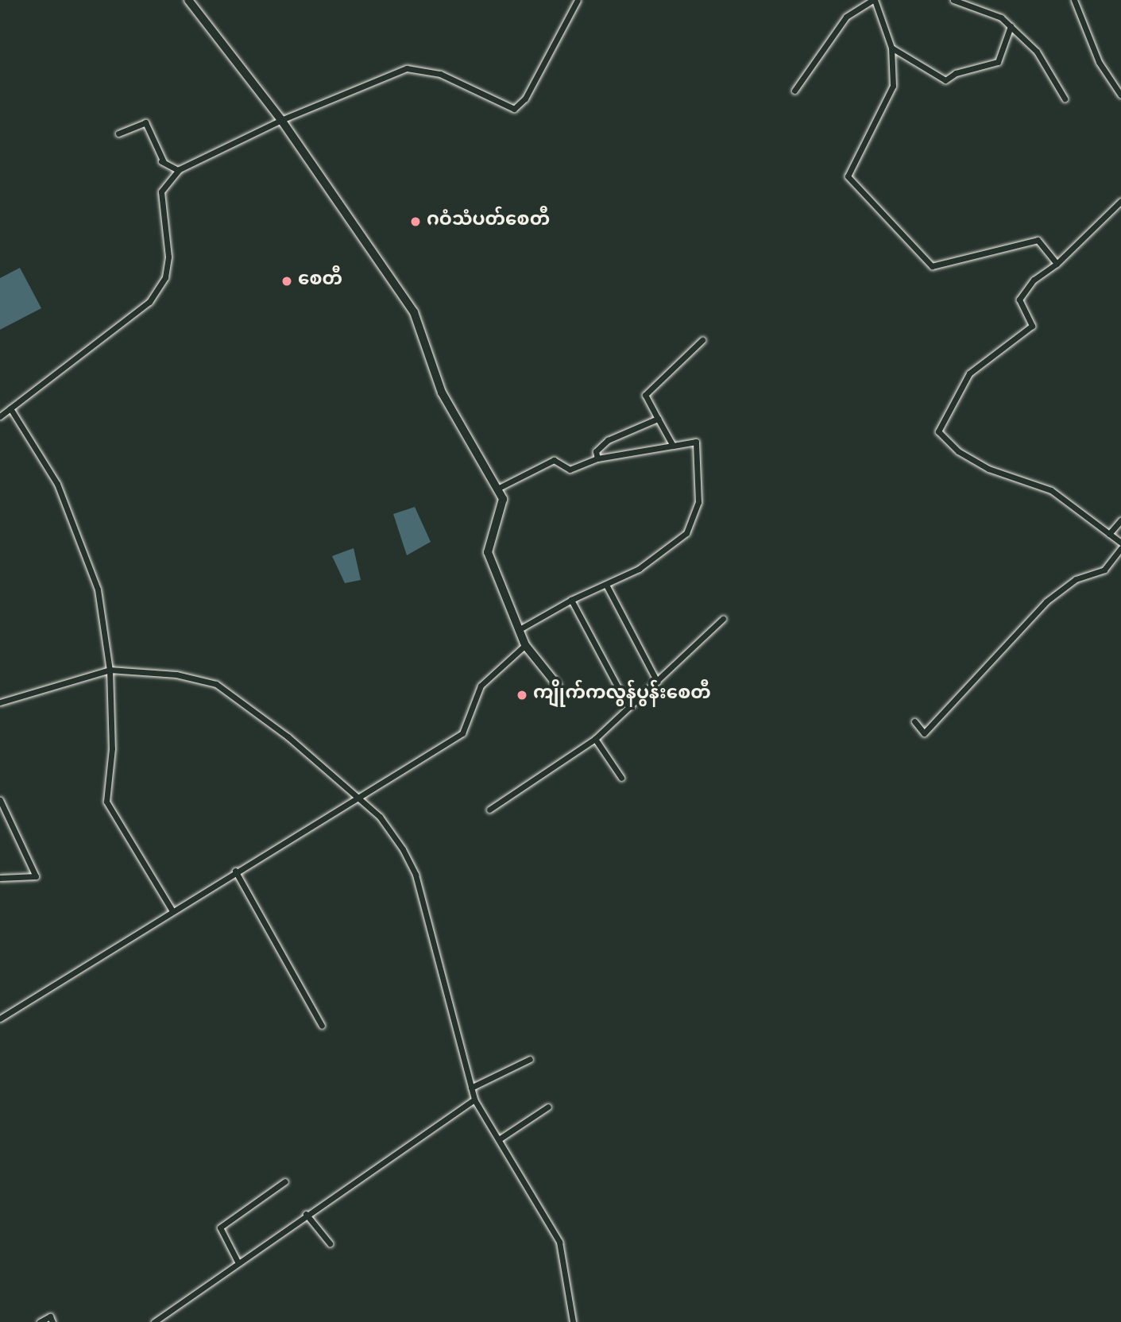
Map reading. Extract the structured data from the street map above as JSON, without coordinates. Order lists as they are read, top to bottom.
{
  "places": ["ဂဝံသံပတ်စေတီ", "စေတီ", "ကျိုက်ကလွန်ပွန်းစေတီ"]
}
